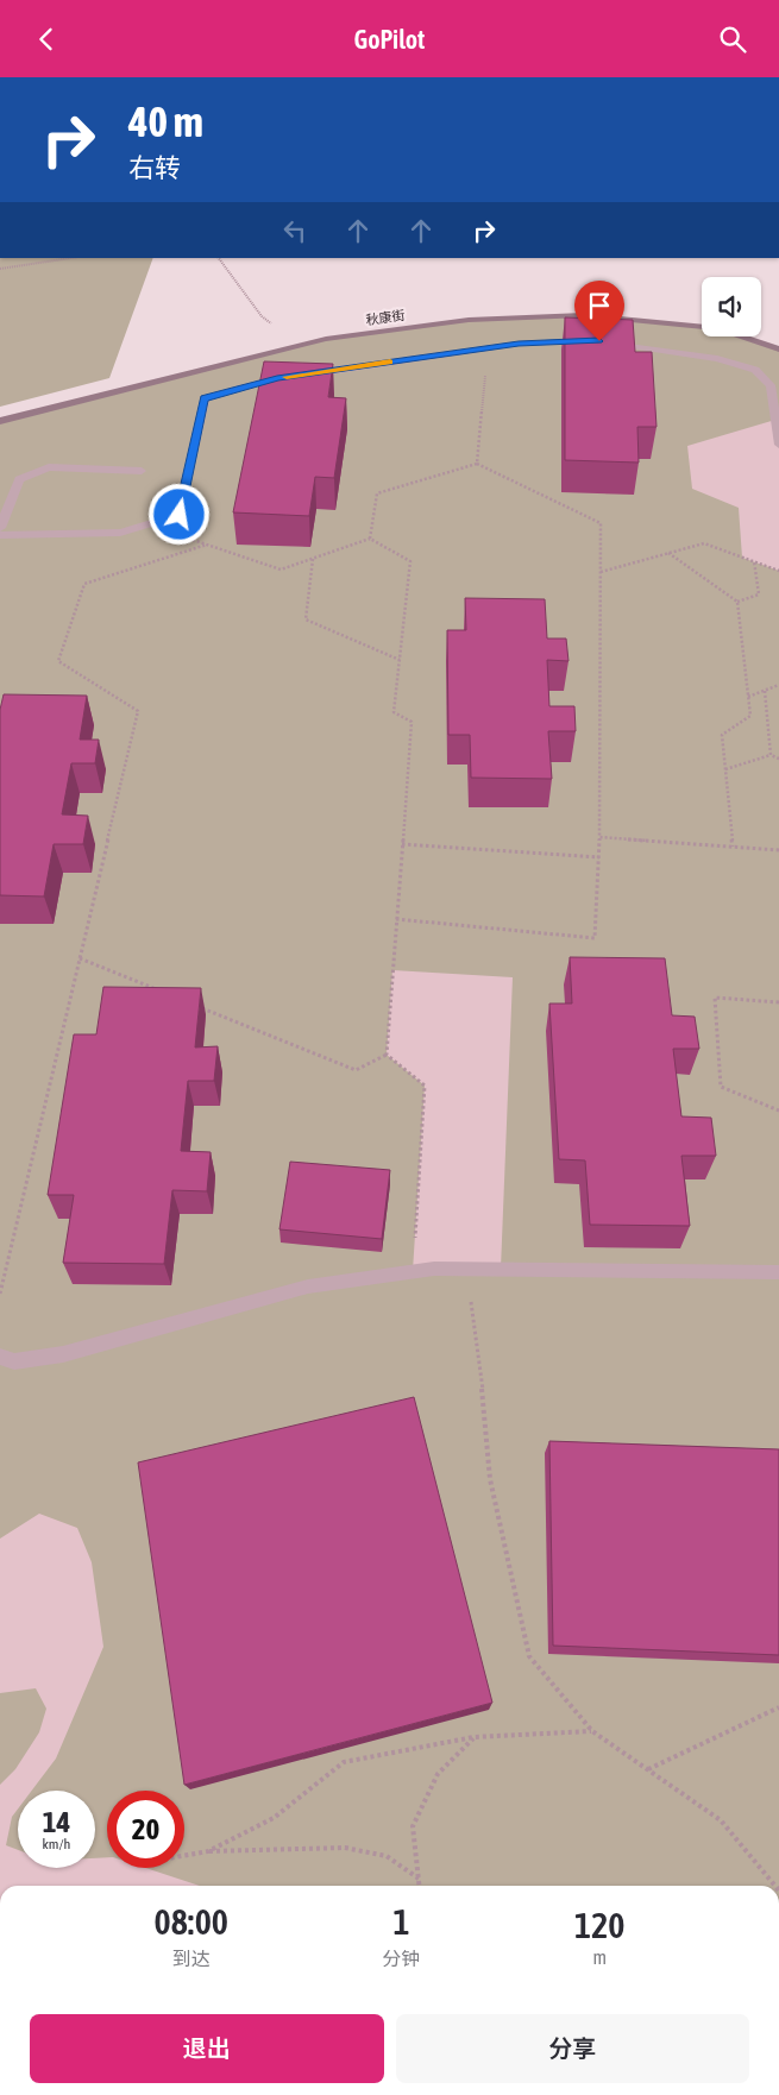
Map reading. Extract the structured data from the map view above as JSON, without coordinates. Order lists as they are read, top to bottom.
{
  "streets": {
    "street": ["秋康街"]
  },
  "page": {
    "header": "GoPilot",
    "turn": ["40 m", "右转"],
    "speed": "14 km/h",
    "limit": "20",
    "eta": [
      "08:00",
      "到达",
      "1",
      "分钟",
      "120",
      "m"
    ],
    "buttons": ["退出", "分享"]
  }
}
